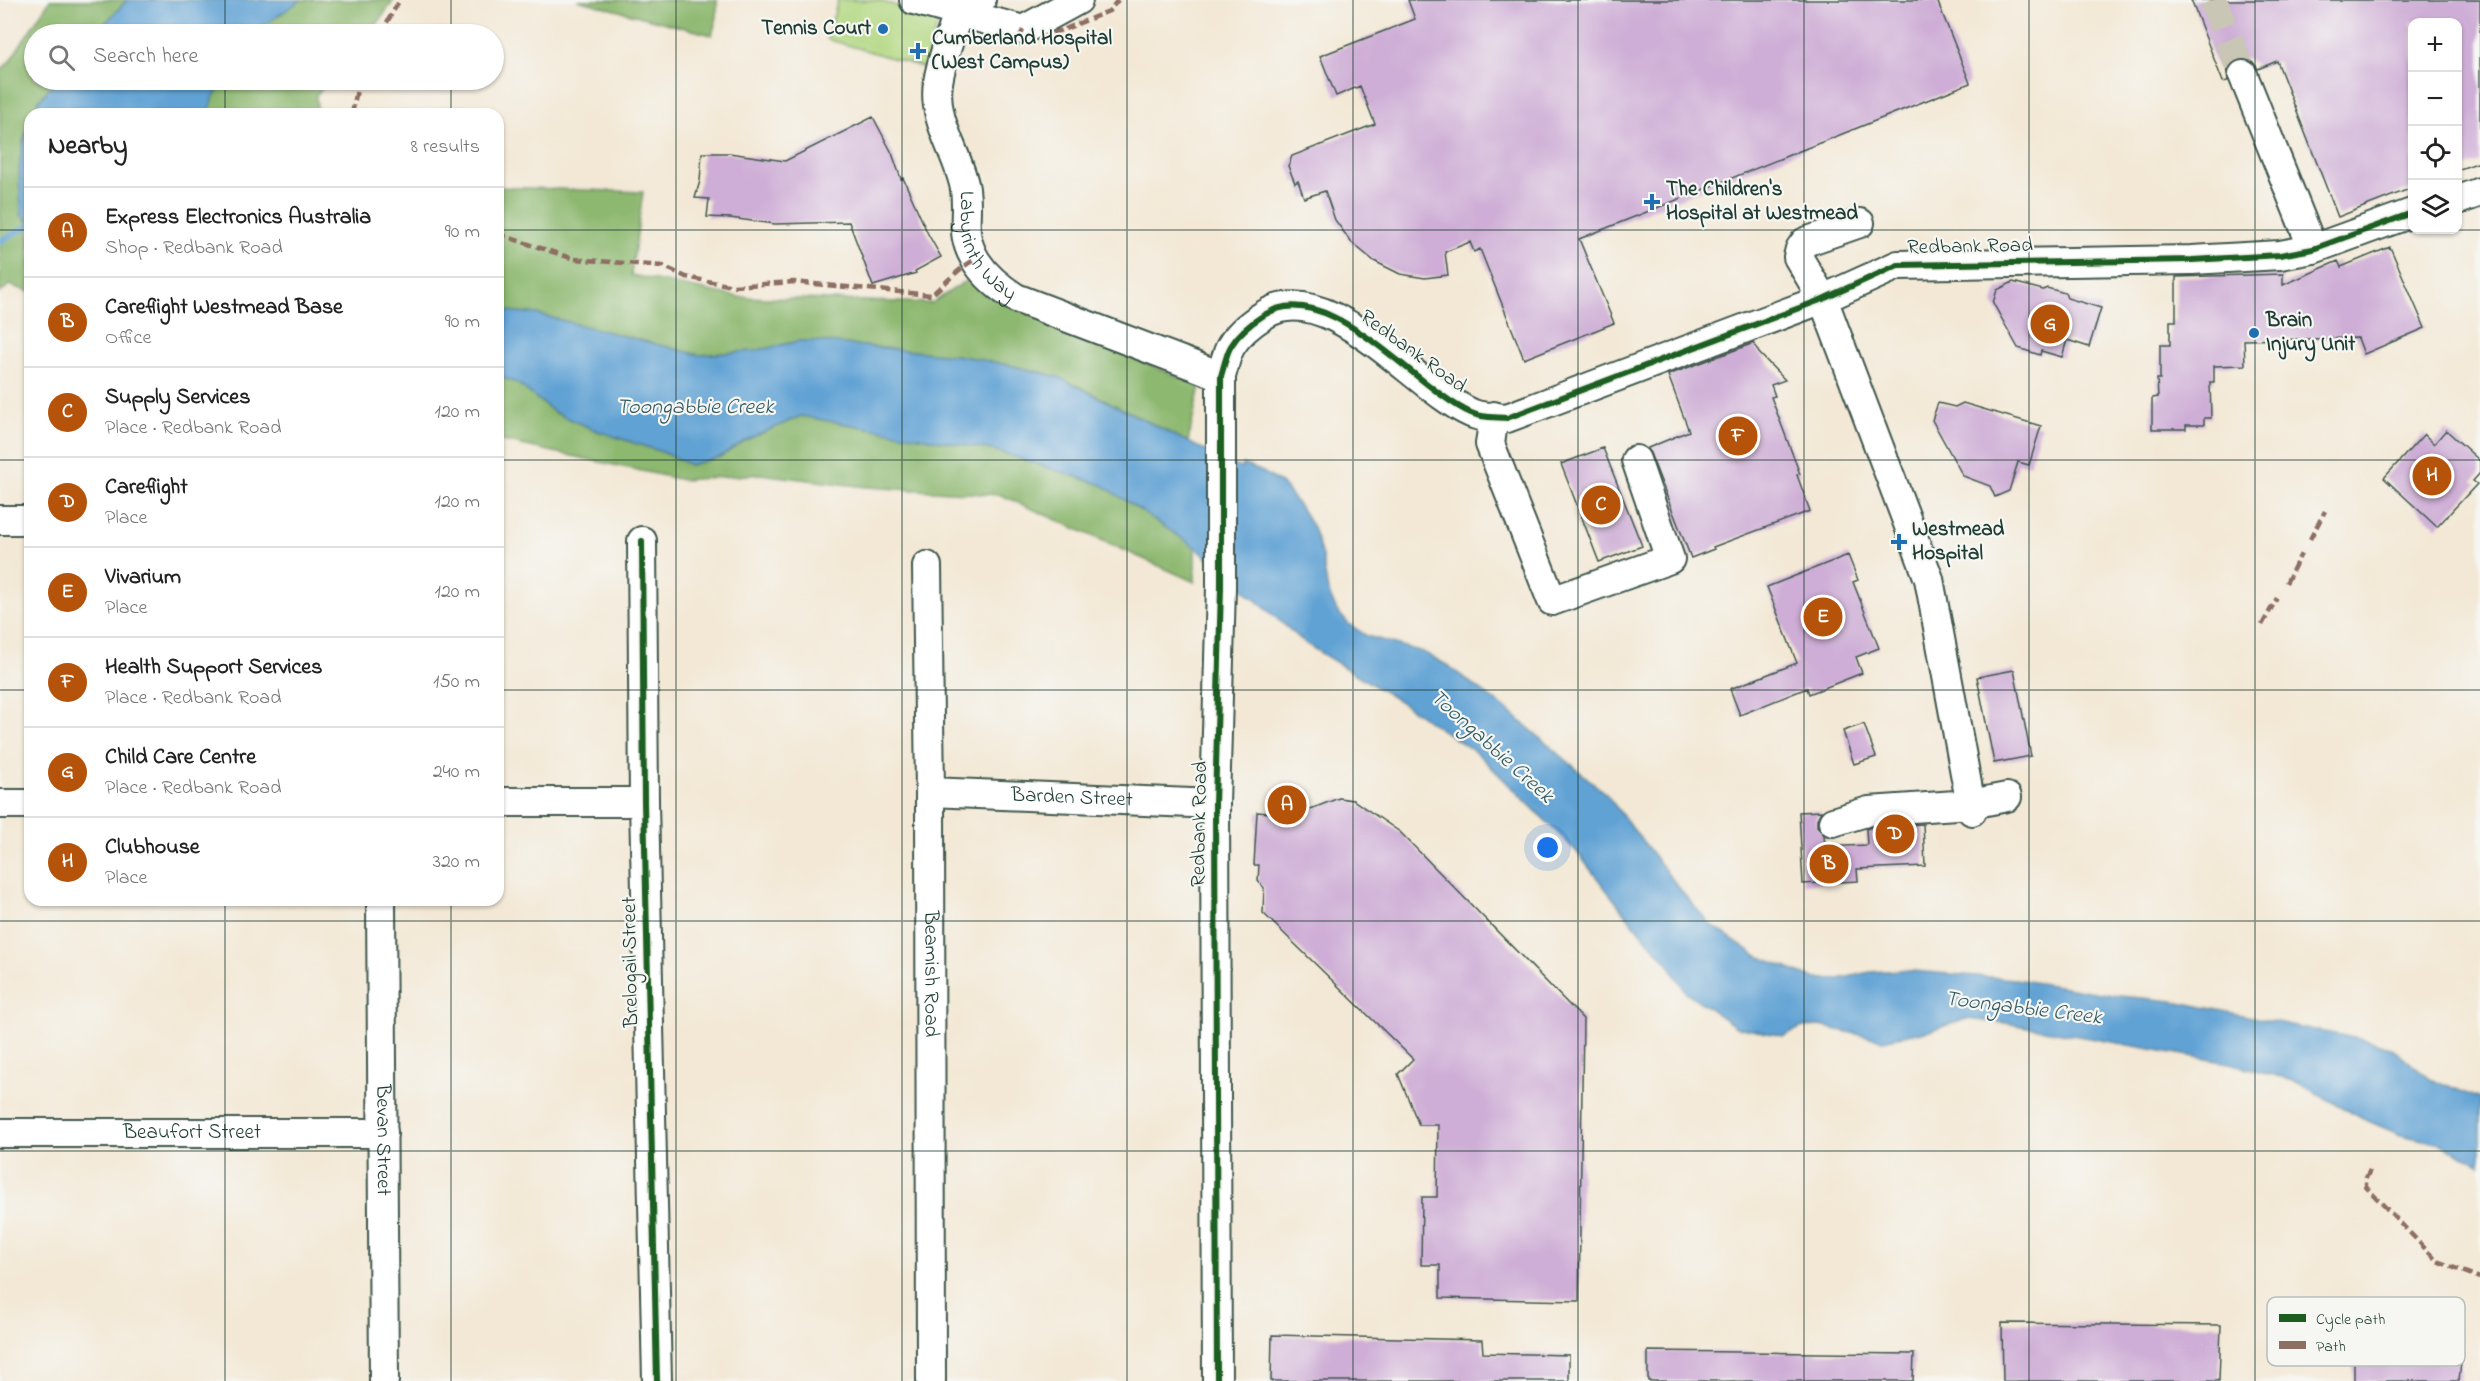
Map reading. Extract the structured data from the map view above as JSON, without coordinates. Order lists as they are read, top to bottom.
{
  "streets": {
    "street": [
      "Labyrinth Way",
      "Redbank Road",
      "Barden Street",
      "Brelogail Street",
      "Beamish Road",
      "Beaufort Street",
      "Bevan Street"
    ]
  },
  "crossings": [
    ["Labyrinth Way", "Redbank Road"],
    ["Redbank Road", "Barden Street"],
    ["Barden Street", "Beamish Road"],
    ["Beaufort Street", "Bevan Street"]
  ],
  "water": ["Toongabbie Creek"],
  "places": {
    "other": ["Tennis Court", "Brain Injury Unit"],
    "health": ["Cumberland Hospital (West Campus)", "The Children's Hospital at Westmead", "Westmead Hospital"]
  },
  "legend": ["Cycle path", "Path"],
  "page": {
    "map_buttons": ["+", "−"],
    "search": "Search here",
    "heading": ["Nearby", "8 results"],
    "list": [
      {
        "mark": "A",
        "name": "Express Electronics Australia",
        "note": "Shop · Redbank Road",
        "value": "90 m"
      },
      {
        "mark": "B",
        "name": "Careflight Westmead Base",
        "note": "Office",
        "value": "90 m"
      },
      {
        "mark": "C",
        "name": "Supply Services",
        "note": "Place · Redbank Road",
        "value": "120 m"
      },
      {
        "mark": "D",
        "name": "Careflight",
        "note": "Place",
        "value": "120 m"
      },
      {
        "mark": "E",
        "name": "Vivarium",
        "note": "Place",
        "value": "120 m"
      },
      {
        "mark": "F",
        "name": "Health Support Services",
        "note": "Place · Redbank Road",
        "value": "150 m"
      },
      {
        "mark": "G",
        "name": "Child Care Centre",
        "note": "Place · Redbank Road",
        "value": "240 m"
      },
      {
        "mark": "H",
        "name": "Clubhouse",
        "note": "Place",
        "value": "320 m"
      }
    ],
    "pins": [
      "G",
      "F",
      "H",
      "C",
      "E",
      "A",
      "D",
      "B"
    ]
  }
}
